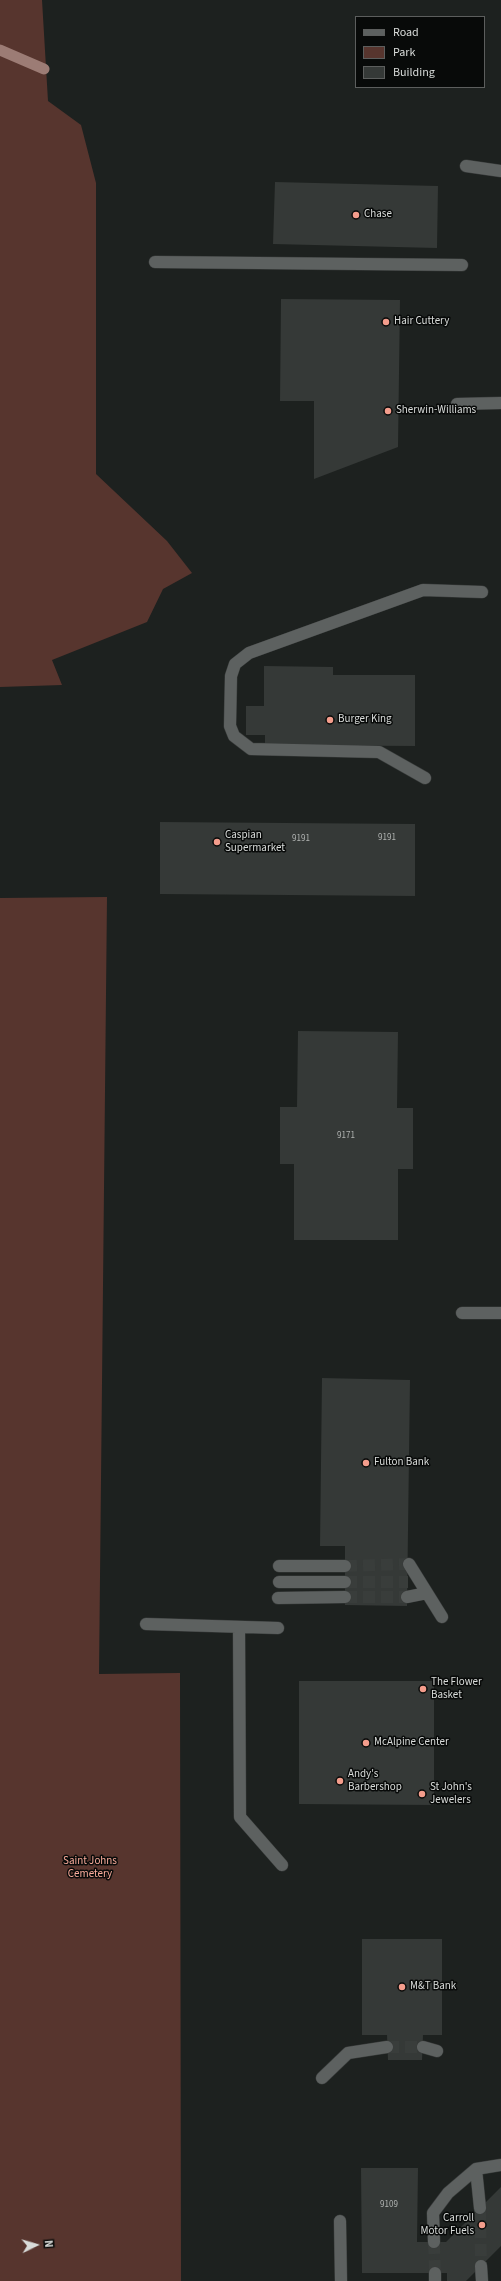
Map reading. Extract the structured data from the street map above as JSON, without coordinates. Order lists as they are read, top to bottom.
{
  "parks": ["Saint Johns Cemetery"],
  "places": [
    "Chase",
    "Hair Cuttery",
    "Sherwin-Williams",
    "Burger King",
    "Caspian Supermarket",
    "Fulton Bank",
    "The Flower Basket",
    "McAlpine Center",
    "Andy's Barbershop",
    "St John's Jewelers",
    "M&T Bank",
    "Carroll Motor Fuels"
  ],
  "house_numbers": [
    "9191",
    "9191",
    "9171",
    "9109"
  ],
  "legend": ["Road", "Park", "Building"],
  "north": "right"
}
